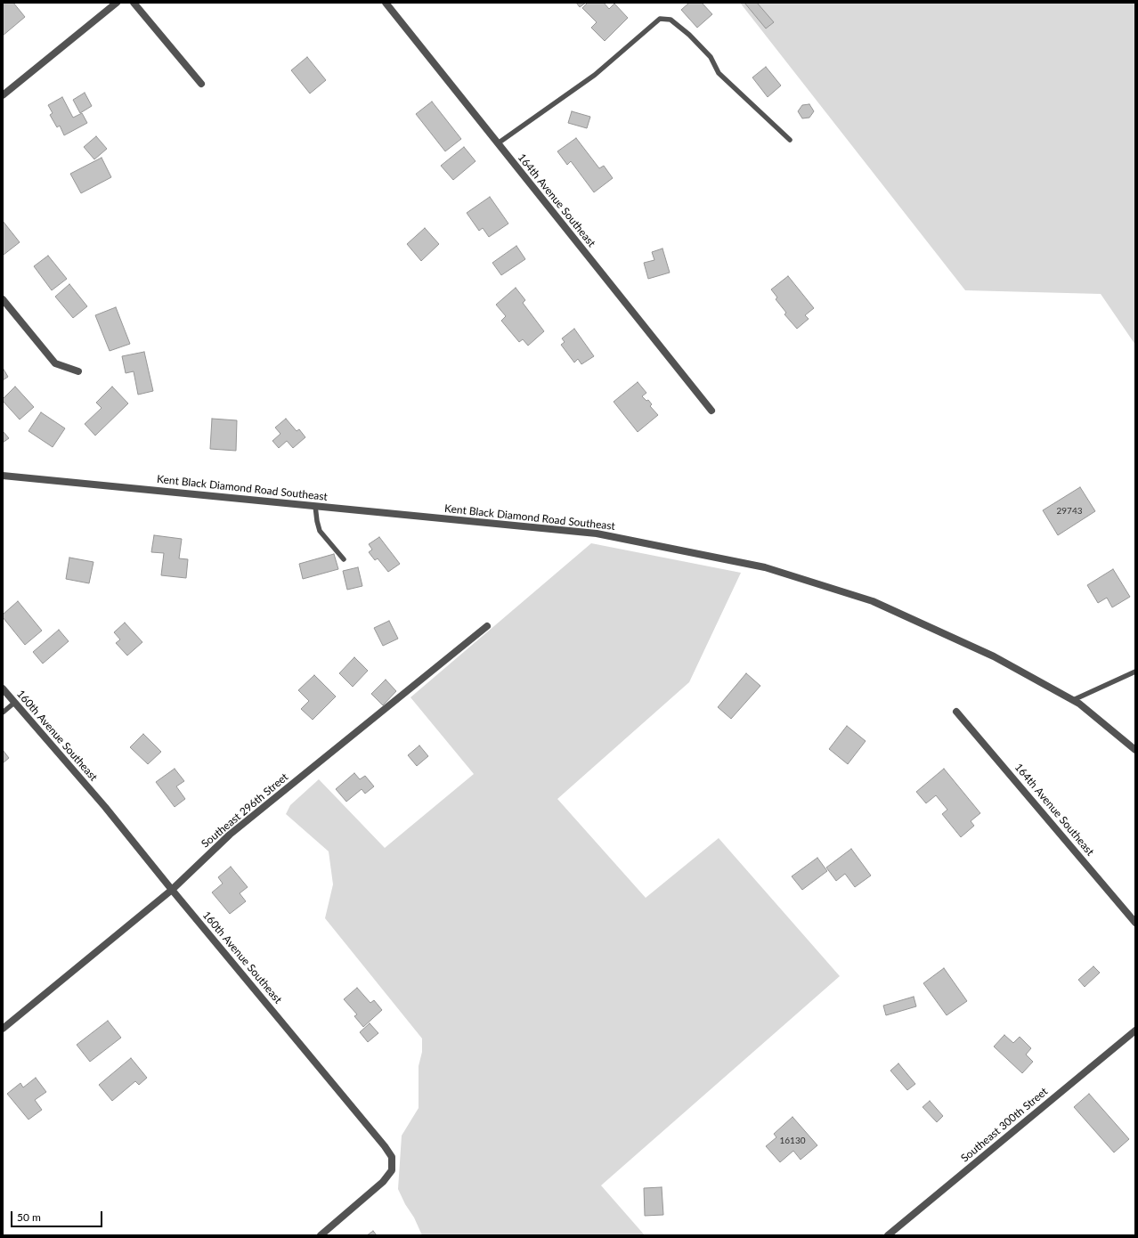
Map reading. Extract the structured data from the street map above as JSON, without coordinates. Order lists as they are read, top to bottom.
{
  "streets": {
    "street": [
      "164th Avenue Southeast",
      "Kent Black Diamond Road Southeast",
      "160th Avenue Southeast",
      "Southeast 296th Street",
      "Southeast 300th Street"
    ]
  },
  "crossings": [
    ["160th Avenue Southeast", "Southeast 296th Street"]
  ],
  "house_numbers": ["29743", "16130"],
  "scale_bar": "50 m"
}
